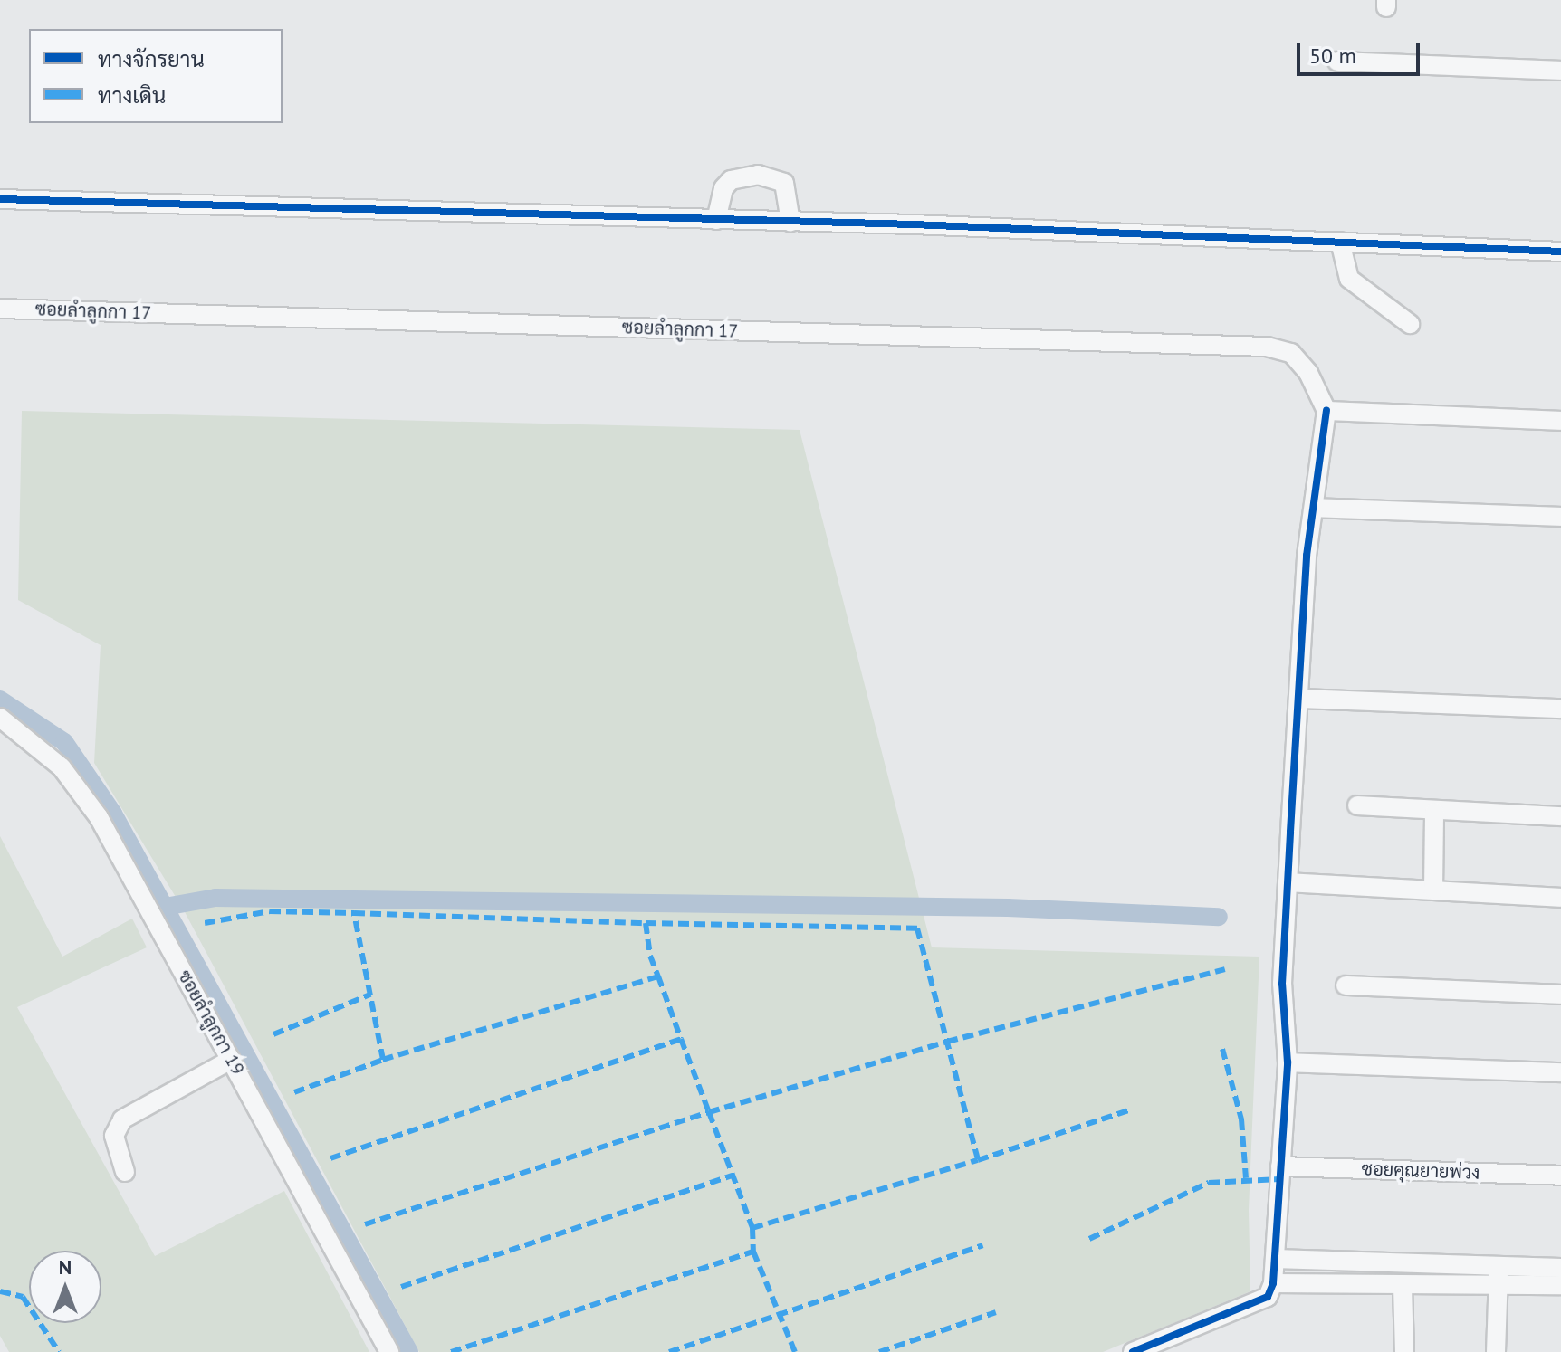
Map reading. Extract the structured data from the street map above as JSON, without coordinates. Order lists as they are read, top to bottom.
{
  "streets": {
    "street": ["ซอยลำลูกกา 17", "ซอยลำลูกกา 19", "ซอยคุณยายพ่วง"]
  },
  "legend": ["ทางจักรยาน", "ทางเดิน"],
  "scale_bar": "50 m",
  "north": "top"
}
